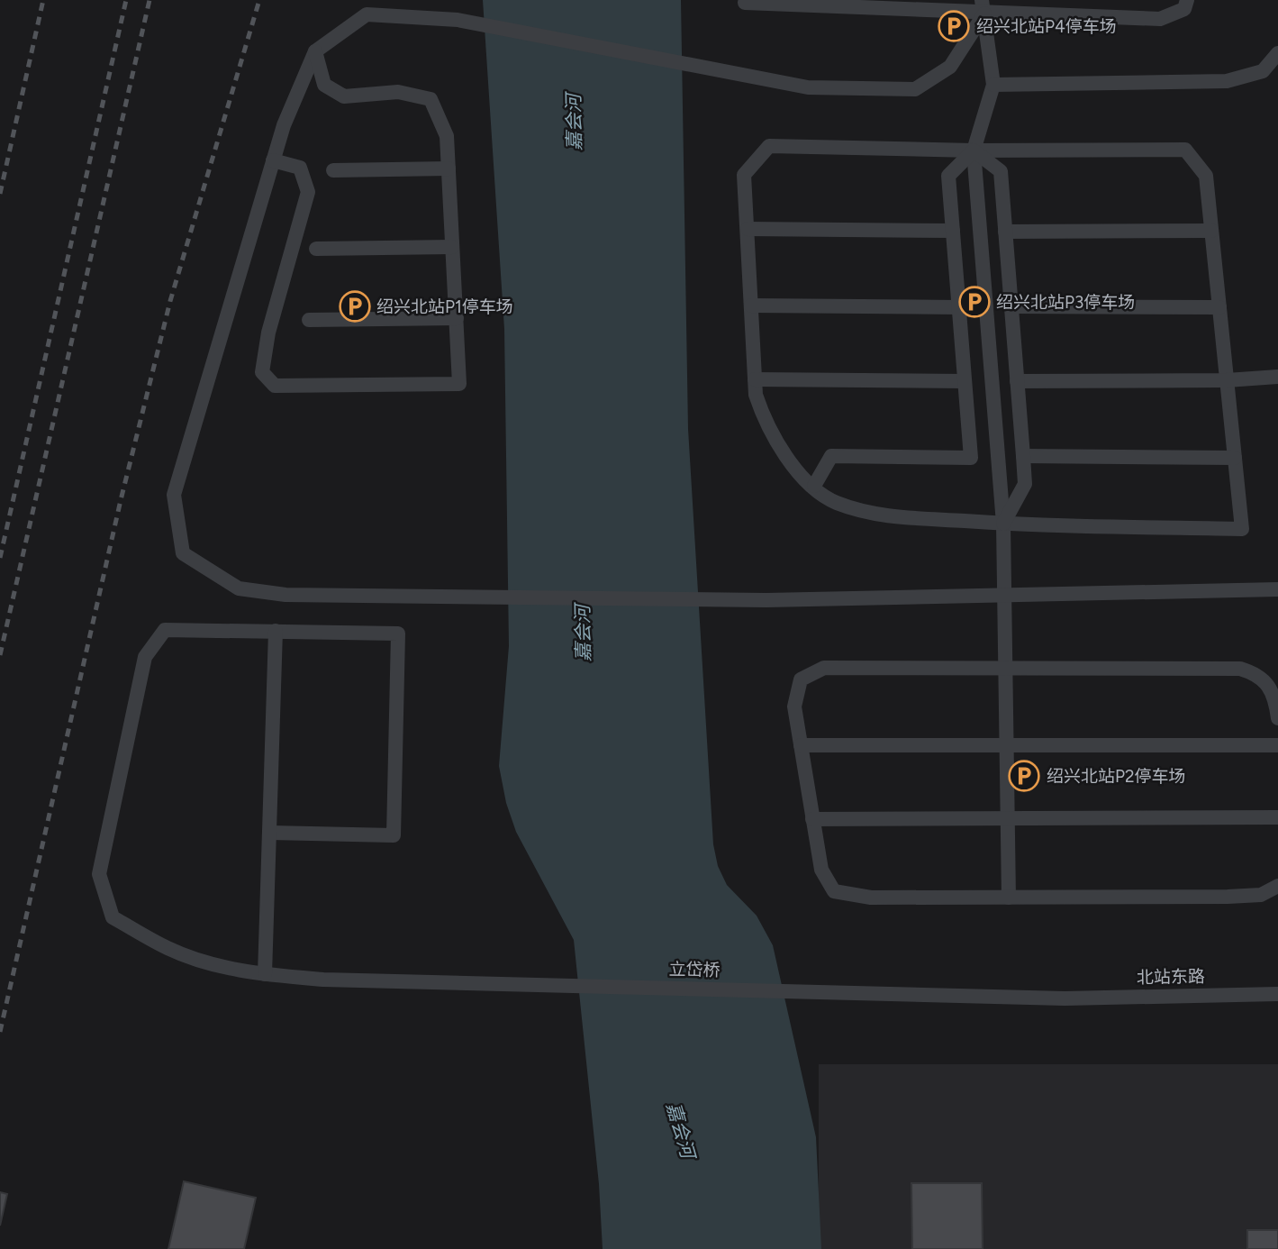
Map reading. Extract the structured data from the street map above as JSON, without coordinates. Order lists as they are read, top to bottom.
{
  "streets": {
    "lane": ["立岱桥", "北站东路"]
  },
  "crossings": [
    ["立岱桥", "北站东路"]
  ],
  "water": ["嘉会河"],
  "places": {
    "parking": [
      "绍兴北站P4停车场",
      "绍兴北站P3停车场",
      "绍兴北站P1停车场",
      "绍兴北站P2停车场"
    ]
  }
}
